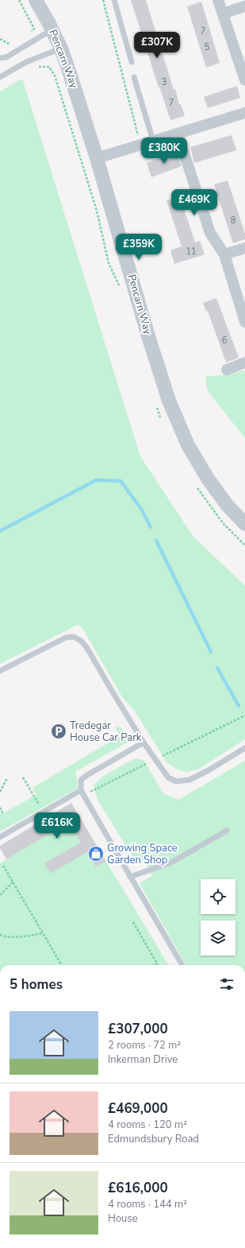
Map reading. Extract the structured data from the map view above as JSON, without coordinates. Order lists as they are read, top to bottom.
{
  "streets": {
    "street": ["Pencarn Way"]
  },
  "places": {
    "parking": ["Tredegar House Car Park"],
    "shop": ["Growing Space Garden Shop"]
  },
  "house_numbers": [
    "7",
    "5",
    "3",
    "7",
    "8",
    "11",
    "6"
  ],
  "page": {
    "price": [
      "£307K",
      "£380K",
      "£469K",
      "£359K",
      "£616K"
    ],
    "heading": "5 homes",
    "list": [
      {
        "name": "£307,000",
        "note": "2 rooms · 72 m² · Inkerman Drive"
      },
      {
        "name": "£469,000",
        "note": "4 rooms · 120 m² · Edmundsbury Road"
      },
      {
        "name": "£616,000",
        "note": "4 rooms · 144 m² · House"
      }
    ]
  }
}
